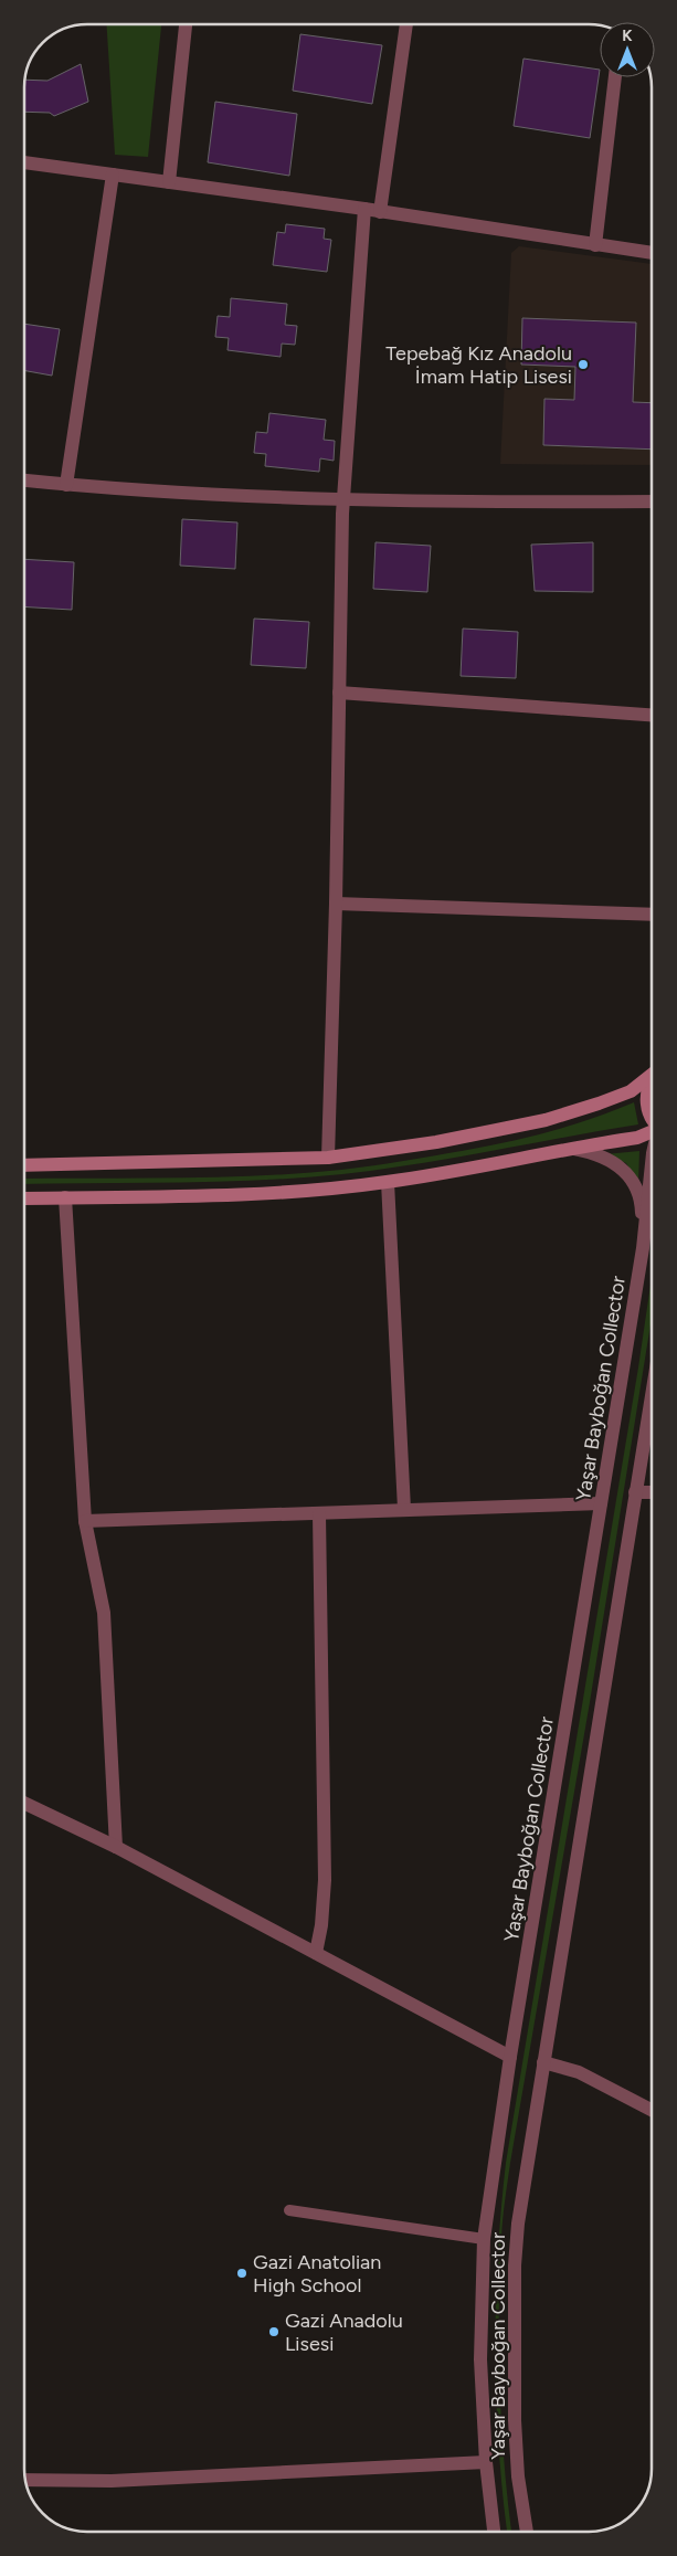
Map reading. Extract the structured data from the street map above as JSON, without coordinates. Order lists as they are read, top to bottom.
{
  "streets": {
    "street": ["Yaşar Bayboğan Collector"]
  },
  "places": ["Tepebağ Kız Anadolu İmam Hatip Lisesi", "Gazi Anatolian High School", "Gazi Anadolu Lisesi"],
  "north": "top"
}
